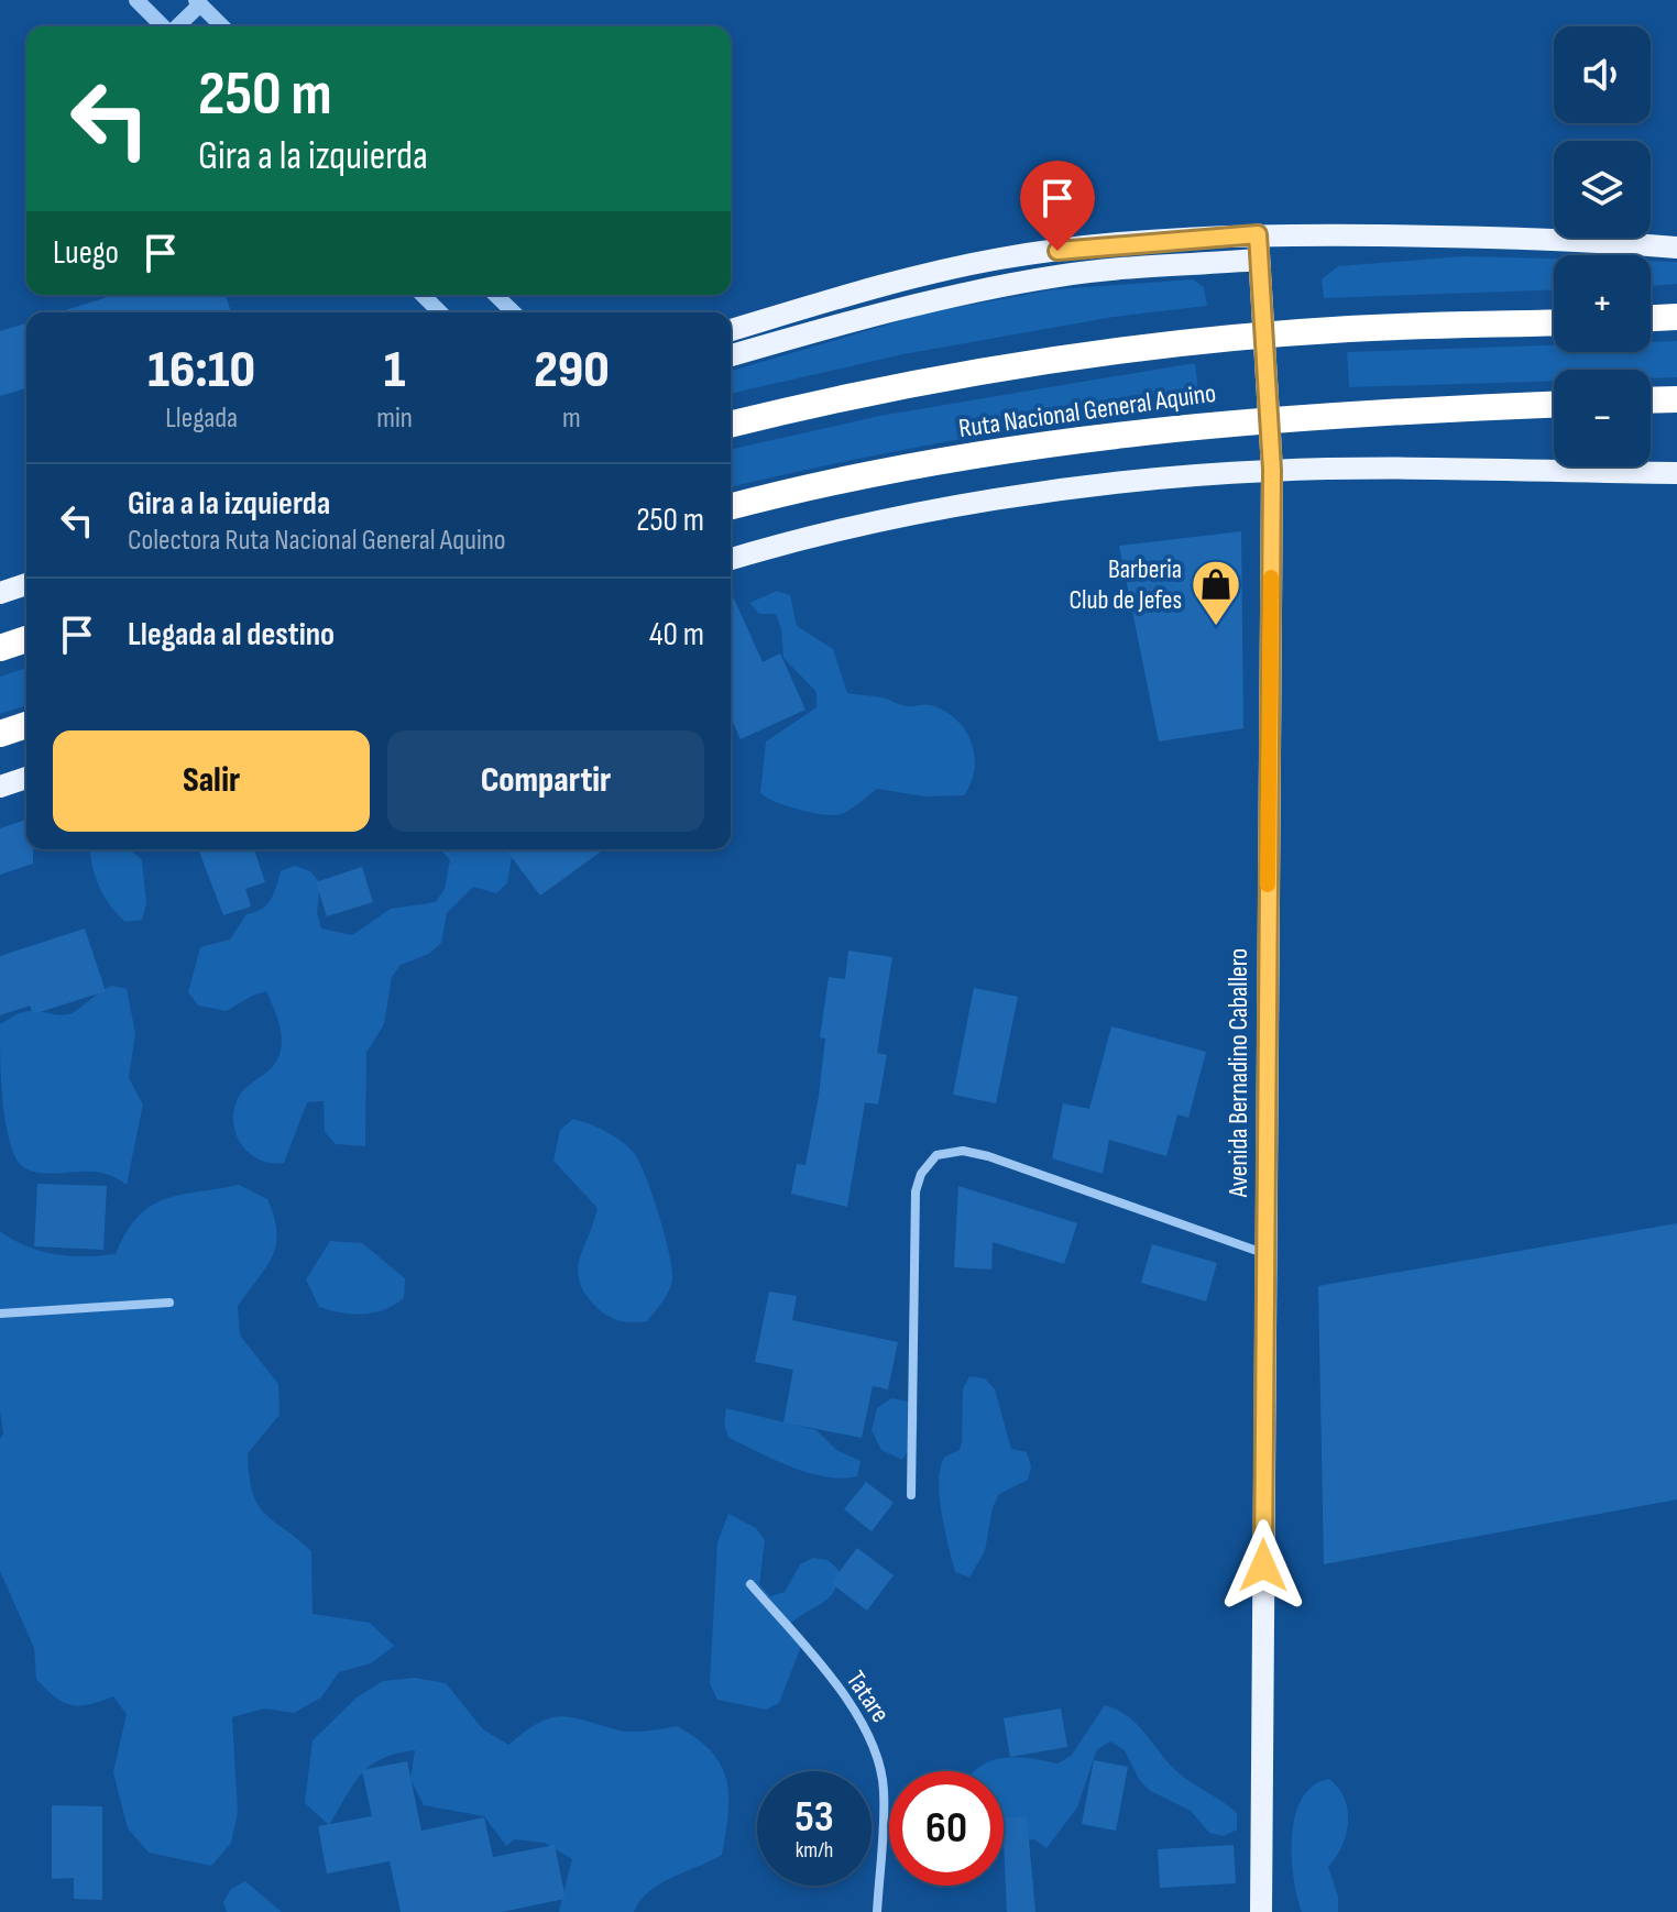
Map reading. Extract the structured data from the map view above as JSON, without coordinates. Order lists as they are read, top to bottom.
{
  "streets": {
    "highway": ["Ruta Nacional General Aquino"],
    "main road": ["Avenida Bernadino Caballero"],
    "street": ["Tatare"]
  },
  "places": {
    "shop": ["Barberia Club de Jefes"]
  },
  "page": {
    "map_buttons": ["+", "−"],
    "turn": ["250 m", "Gira a la izquierda"],
    "then": "Luego",
    "eta": [
      "16:10",
      "Llegada",
      "1",
      "min",
      "290",
      "m"
    ],
    "list": [
      {
        "name": "Gira a la izquierda",
        "note": "Colectora Ruta Nacional General Aquino",
        "value": "250 m"
      },
      {
        "name": "Llegada al destino",
        "value": "40 m"
      }
    ],
    "buttons": ["Salir", "Compartir"],
    "speed": "53 km/h",
    "limit": "60"
  }
}
